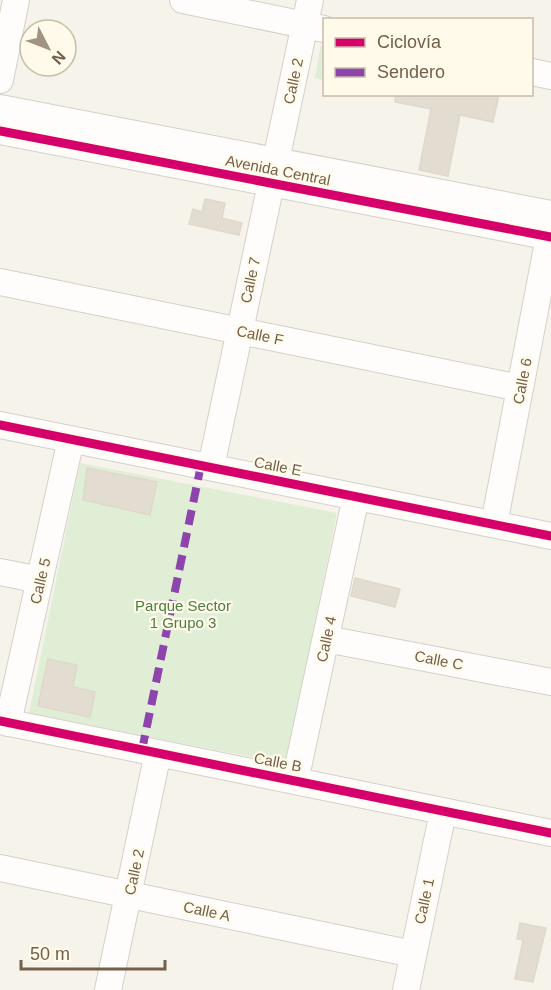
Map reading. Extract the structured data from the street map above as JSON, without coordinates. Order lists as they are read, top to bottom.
{
  "streets": {
    "street": [
      "Calle 2",
      "Avenida Central",
      "Calle 7",
      "Calle F",
      "Calle 6",
      "Calle E",
      "Calle 5",
      "Calle 4",
      "Calle C",
      "Calle B",
      "Calle 1",
      "Calle A"
    ]
  },
  "crossings": [
    ["Calle 2", "Avenida Central"],
    ["Calle 2", "Calle 7"],
    ["Calle 2", "Calle B"],
    ["Calle 2", "Calle A"],
    ["Avenida Central", "Calle 7"],
    ["Avenida Central", "Calle 6"],
    ["Calle 7", "Calle F"],
    ["Calle 7", "Calle E"],
    ["Calle F", "Calle 6"],
    ["Calle 6", "Calle E"],
    ["Calle E", "Calle 5"],
    ["Calle E", "Calle 4"],
    ["Calle 5", "Calle B"],
    ["Calle 4", "Calle C"],
    ["Calle 4", "Calle B"],
    ["Calle B", "Calle 1"],
    ["Calle 1", "Calle A"]
  ],
  "parks": ["Parque Sector 1 Grupo 3"],
  "legend": ["Ciclovía", "Sendero"],
  "scale_bar": "50 m",
  "north": "bottom right"
}
